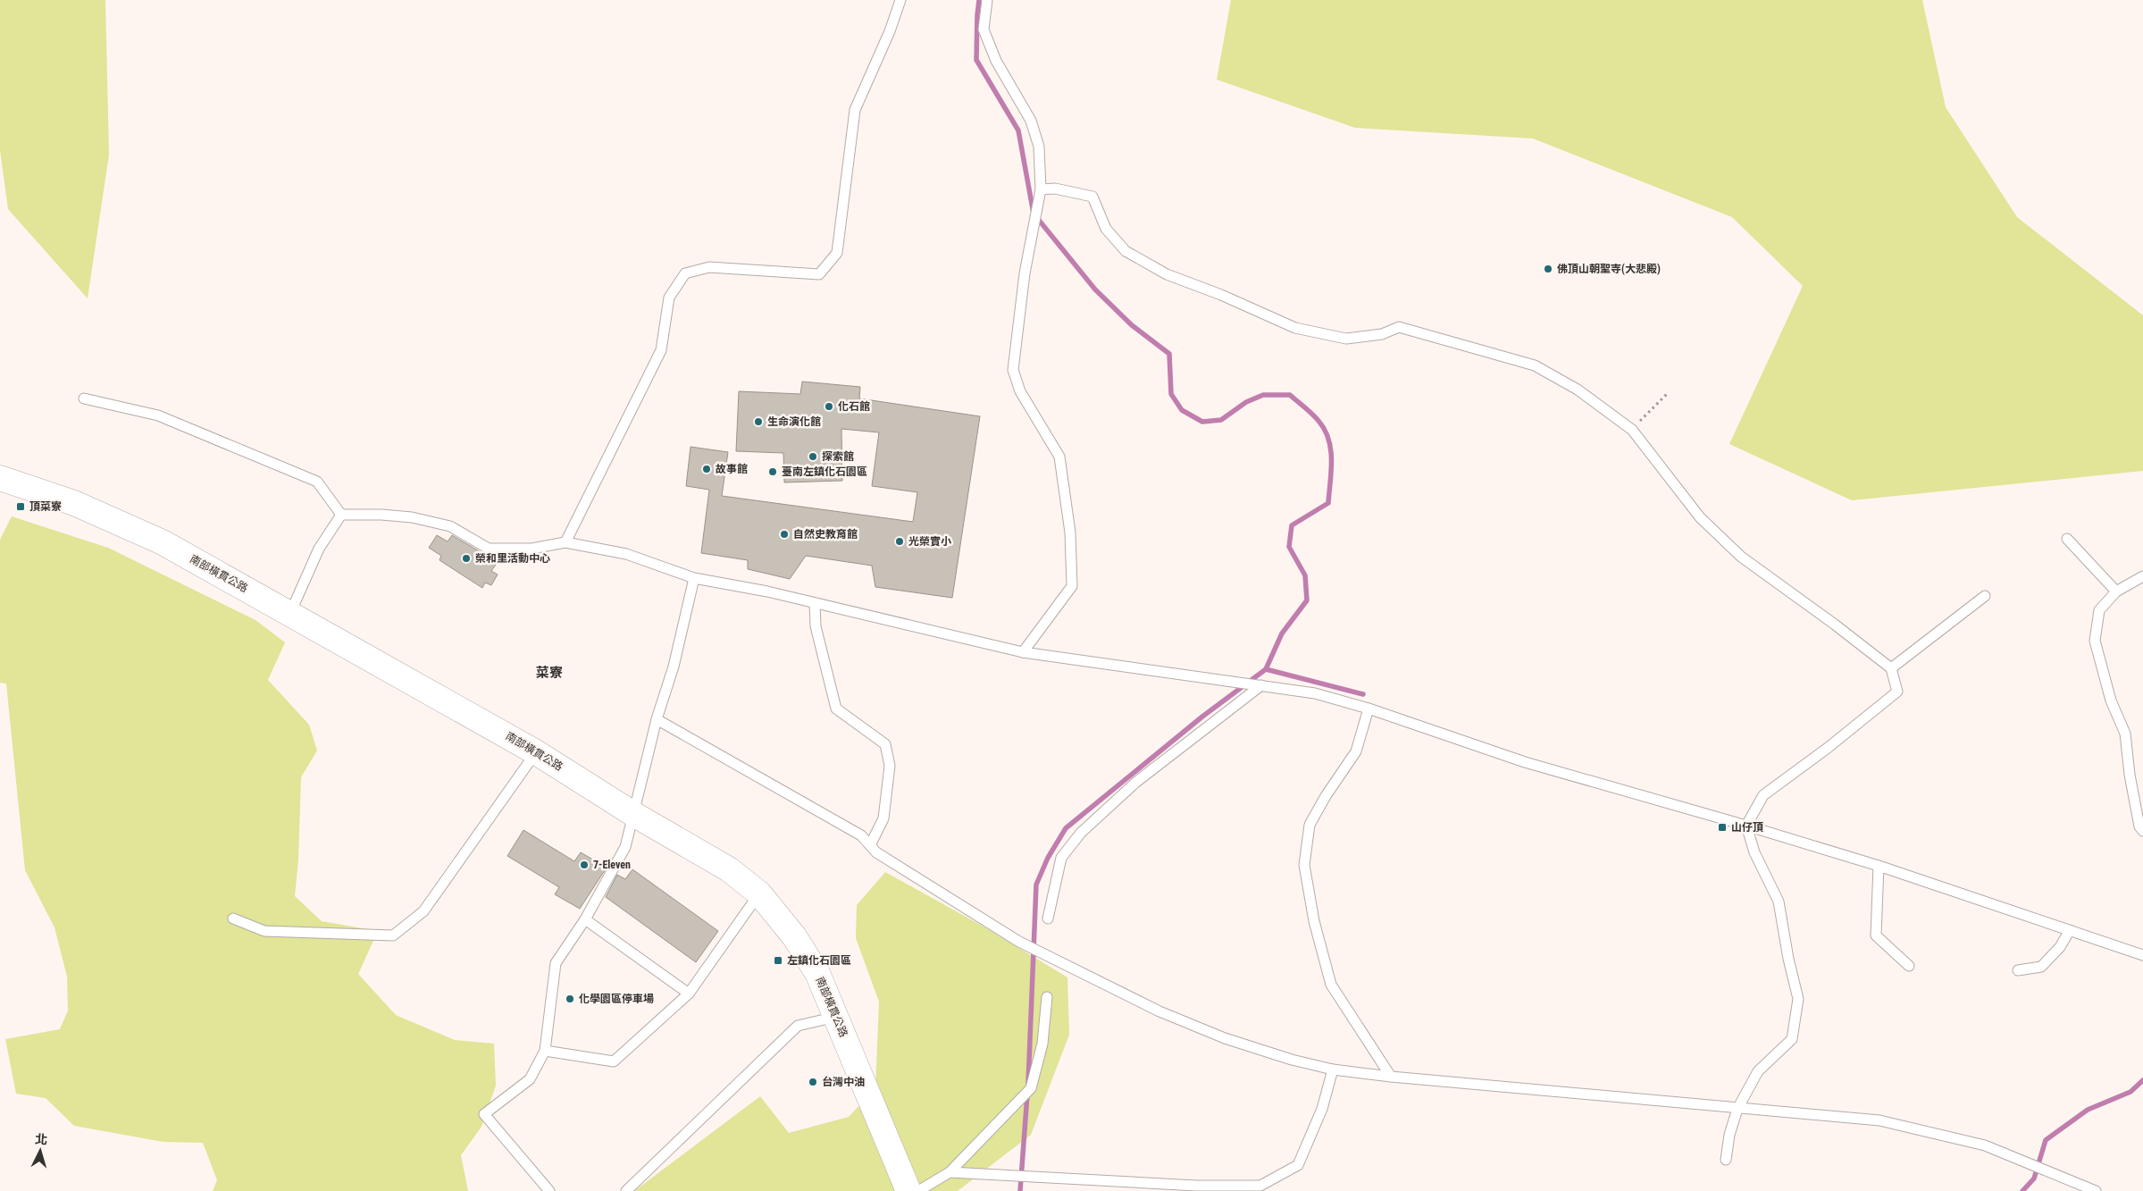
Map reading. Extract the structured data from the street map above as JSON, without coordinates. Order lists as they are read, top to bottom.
{
  "streets": {
    "main road": ["南部橫貫公路"]
  },
  "districts": ["菜寮"],
  "places": {
    "other": [
      "佛頂山朝聖寺(大悲殿)",
      "化石館",
      "生命演化館",
      "探索館",
      "故事館",
      "臺南左鎮化石園區",
      "自然史教育館",
      "光榮實小",
      "榮和里活動中心",
      "7-Eleven",
      "化學園區停車場",
      "台灣中油"
    ],
    "transit": ["頂菜寮", "山仔頂", "左鎮化石園區"]
  },
  "north": "top"
}
